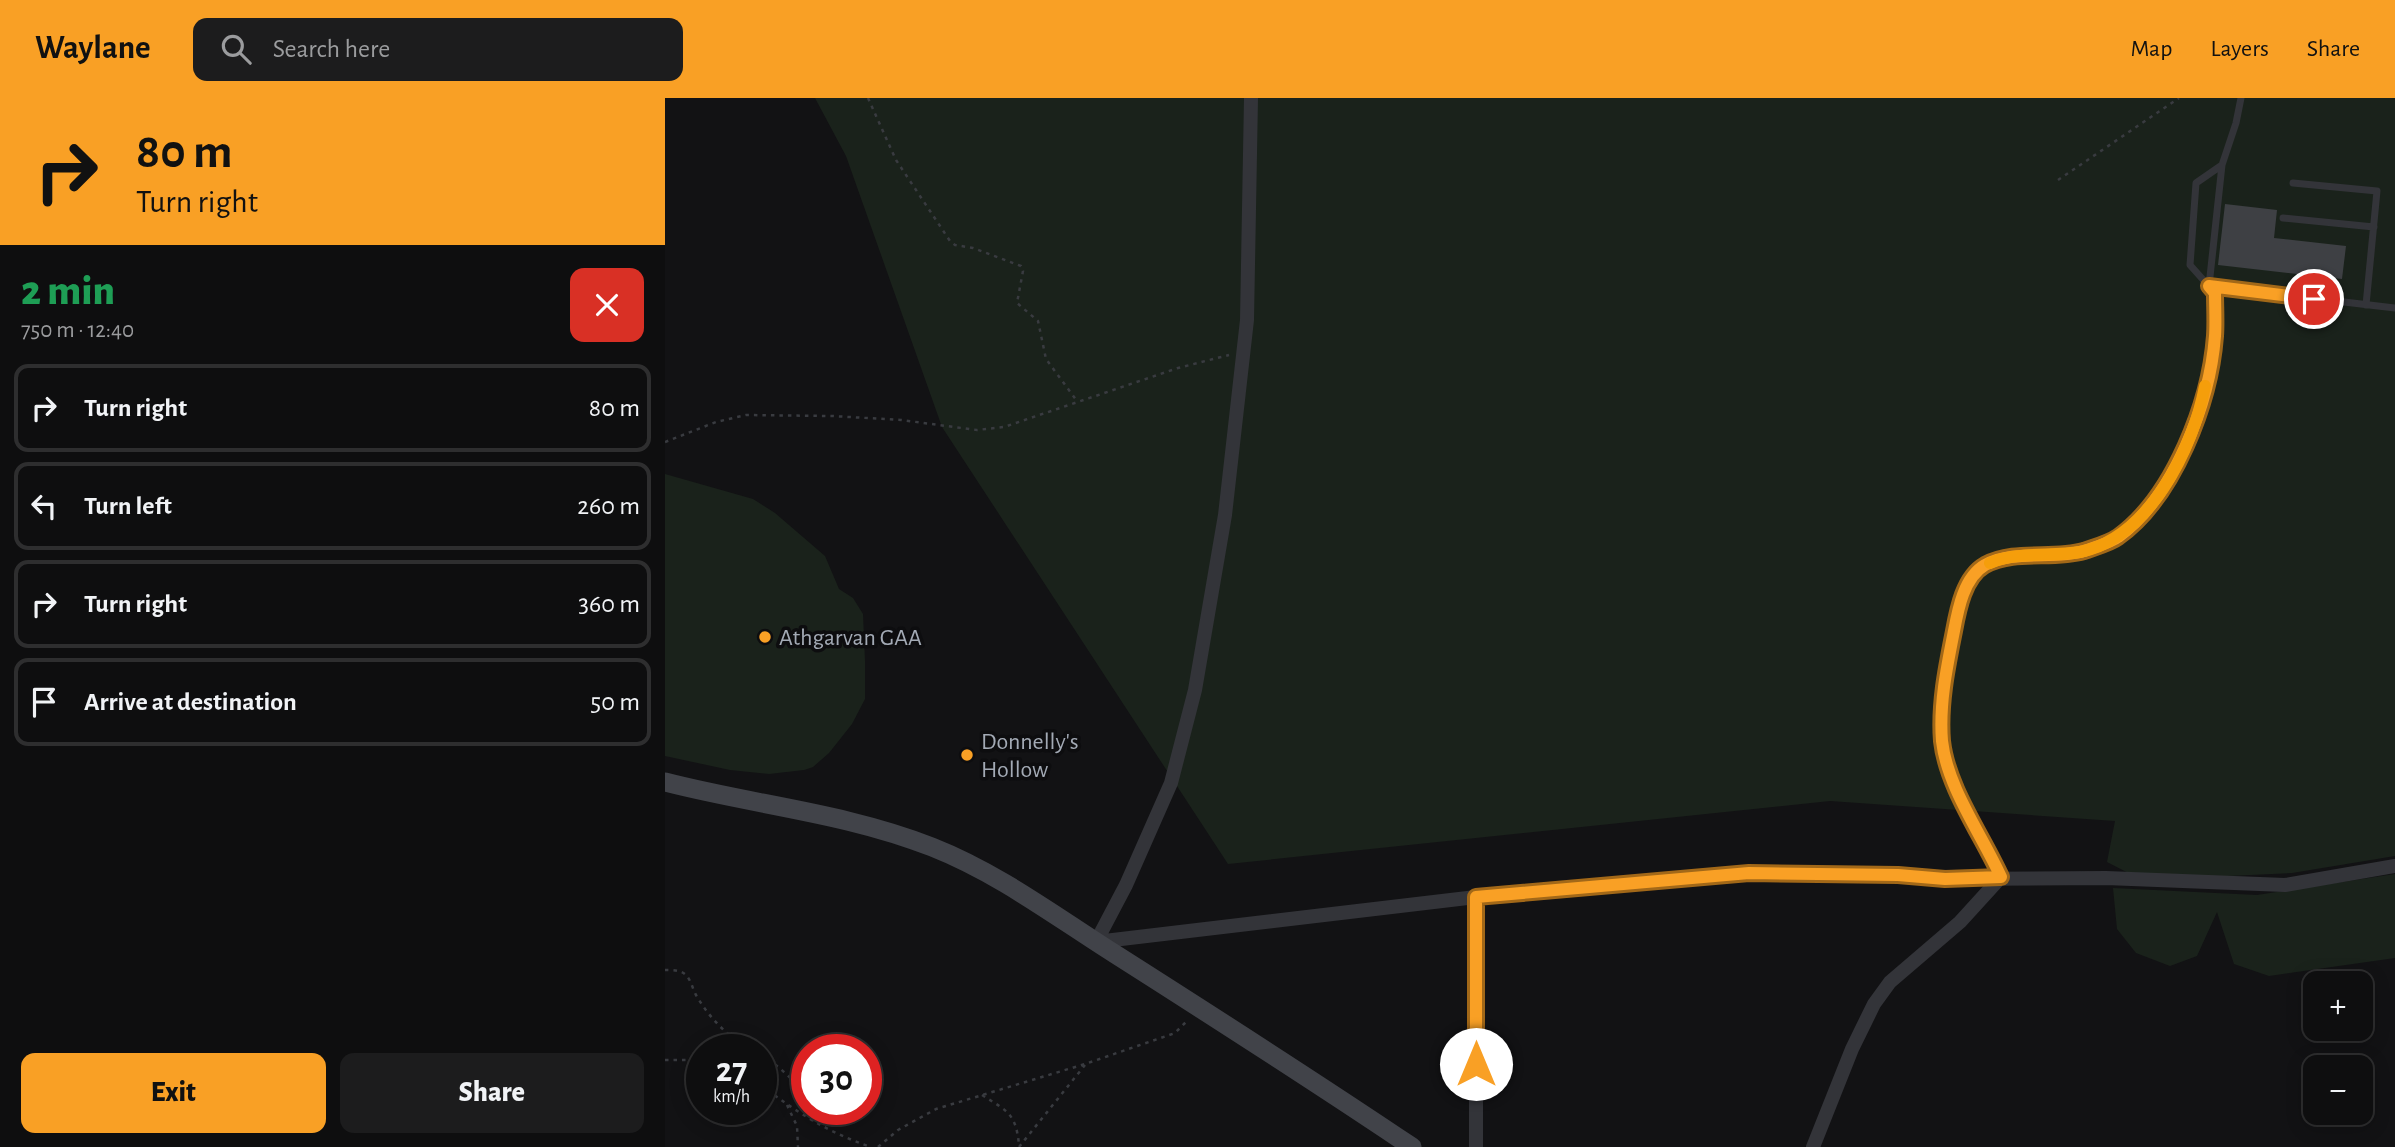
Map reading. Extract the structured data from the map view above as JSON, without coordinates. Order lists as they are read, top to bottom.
{
  "places": ["Athgarvan GAA", "Donnelly's Hollow"],
  "page": {
    "header": "Waylane",
    "search": "Search here",
    "nav": ["Map", "Layers", "Share"],
    "turn": ["80 m", "Turn right"],
    "heading": ["2 min", "750 m · 12:40"],
    "list": [
      {
        "name": "Turn right",
        "value": "80 m"
      },
      {
        "name": "Turn left",
        "value": "260 m"
      },
      {
        "name": "Turn right",
        "value": "360 m"
      },
      {
        "name": "Arrive at destination",
        "value": "50 m"
      }
    ],
    "map_buttons": ["+", "−"],
    "speed": "27 km/h",
    "limit": "30",
    "buttons": ["Exit", "Share"]
  }
}
